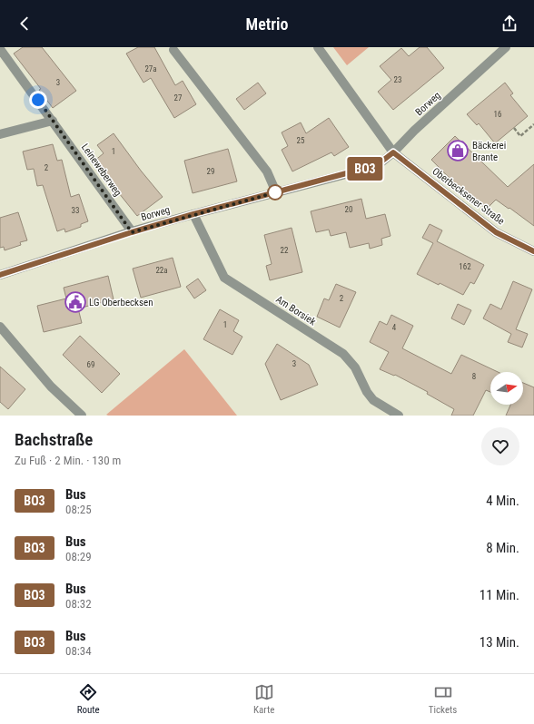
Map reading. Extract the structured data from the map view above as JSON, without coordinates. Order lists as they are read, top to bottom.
{
  "streets": {
    "street": [
      "Borweg",
      "Leineweberweg",
      "Oberbecksener Straße",
      "Am Borsiek"
    ]
  },
  "crossings": [
    ["Borweg", "Leineweberweg"],
    ["Borweg", "Oberbecksener Straße"],
    ["Borweg", "Am Borsiek"]
  ],
  "places": {
    "shop": ["Bäckerei Brante"],
    "public building": ["LG Oberbecksen"]
  },
  "lines": ["bus line BO3"],
  "house_numbers": [
    "27a",
    "23",
    "3",
    "27",
    "16",
    "25",
    "1",
    "2",
    "29",
    "20",
    "33",
    "22",
    "162",
    "22a",
    "2",
    "1",
    "4",
    "3",
    "69",
    "8"
  ],
  "north": "right",
  "page": {
    "header": "Metrio",
    "on_map": "BO3",
    "heading": ["Bachstraße", "Zu Fuß · 2 Min. · 130 m"],
    "list": [
      {
        "mark": "BO3",
        "name": "Bus",
        "note": "08:25",
        "value": "4 Min."
      },
      {
        "mark": "BO3",
        "name": "Bus",
        "note": "08:29",
        "value": "8 Min."
      },
      {
        "mark": "BO3",
        "name": "Bus",
        "note": "08:32",
        "value": "11 Min."
      },
      {
        "mark": "BO3",
        "name": "Bus",
        "note": "08:34",
        "value": "13 Min."
      }
    ],
    "tabs": ["Route", "Karte", "Tickets"]
  }
}
